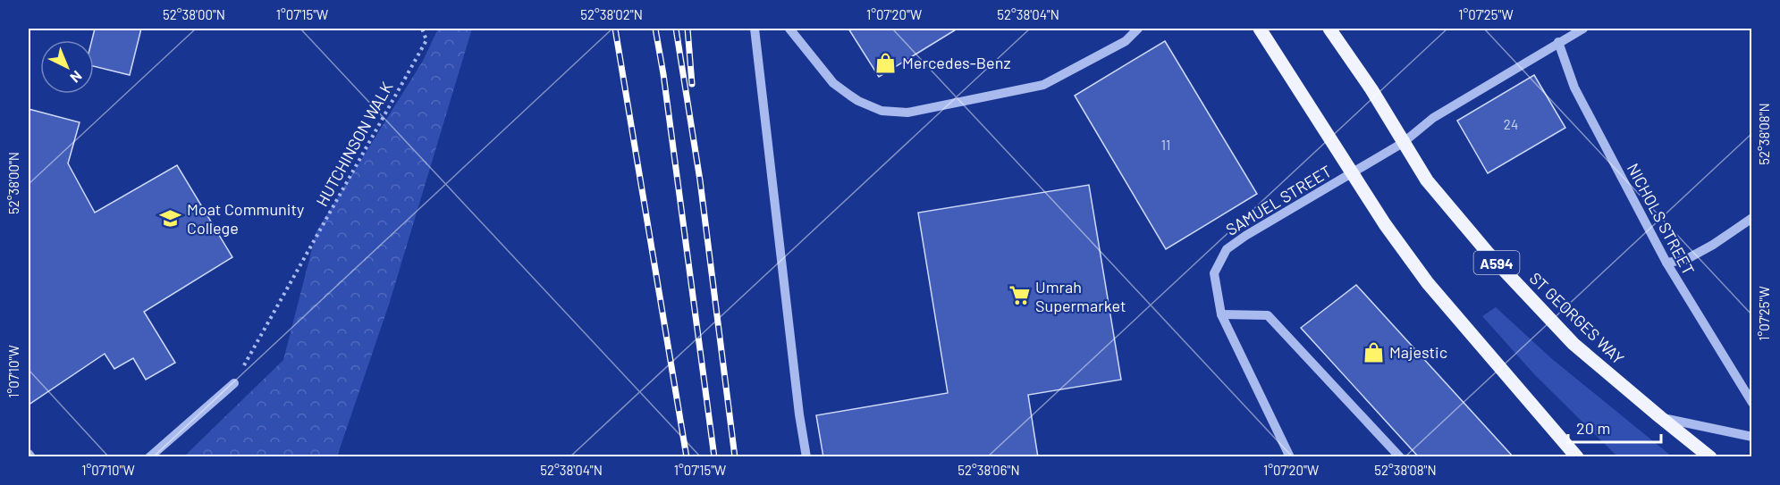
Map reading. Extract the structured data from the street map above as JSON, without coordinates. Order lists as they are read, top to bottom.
{
  "streets": {
    "main road": ["A594", "ST GEORGES WAY"],
    "street": ["SAMUEL STREET", "NICHOLS STREET"],
    "path": ["HUTCHINSON WALK"]
  },
  "crossings": [
    ["SAMUEL STREET", "NICHOLS STREET"],
    ["SAMUEL STREET", "ST GEORGES WAY"]
  ],
  "places": {
    "shop": ["Mercedes-Benz", "Majestic"],
    "school or university": ["Moat Community College"],
    "supermarket": ["Umrah Supermarket"]
  },
  "house_numbers": ["24", "11"],
  "scale_bar": "20 m",
  "north": "bottom right",
  "coordinates": [
    "52°38'00\"N",
    "1°07'15\"W",
    "52°38'02\"N",
    "1°07'20\"W",
    "52°38'04\"N",
    "1°07'25\"W",
    "52°38'08\"N",
    "1°07'10\"W",
    "52°38'06\"N"
  ]
}
